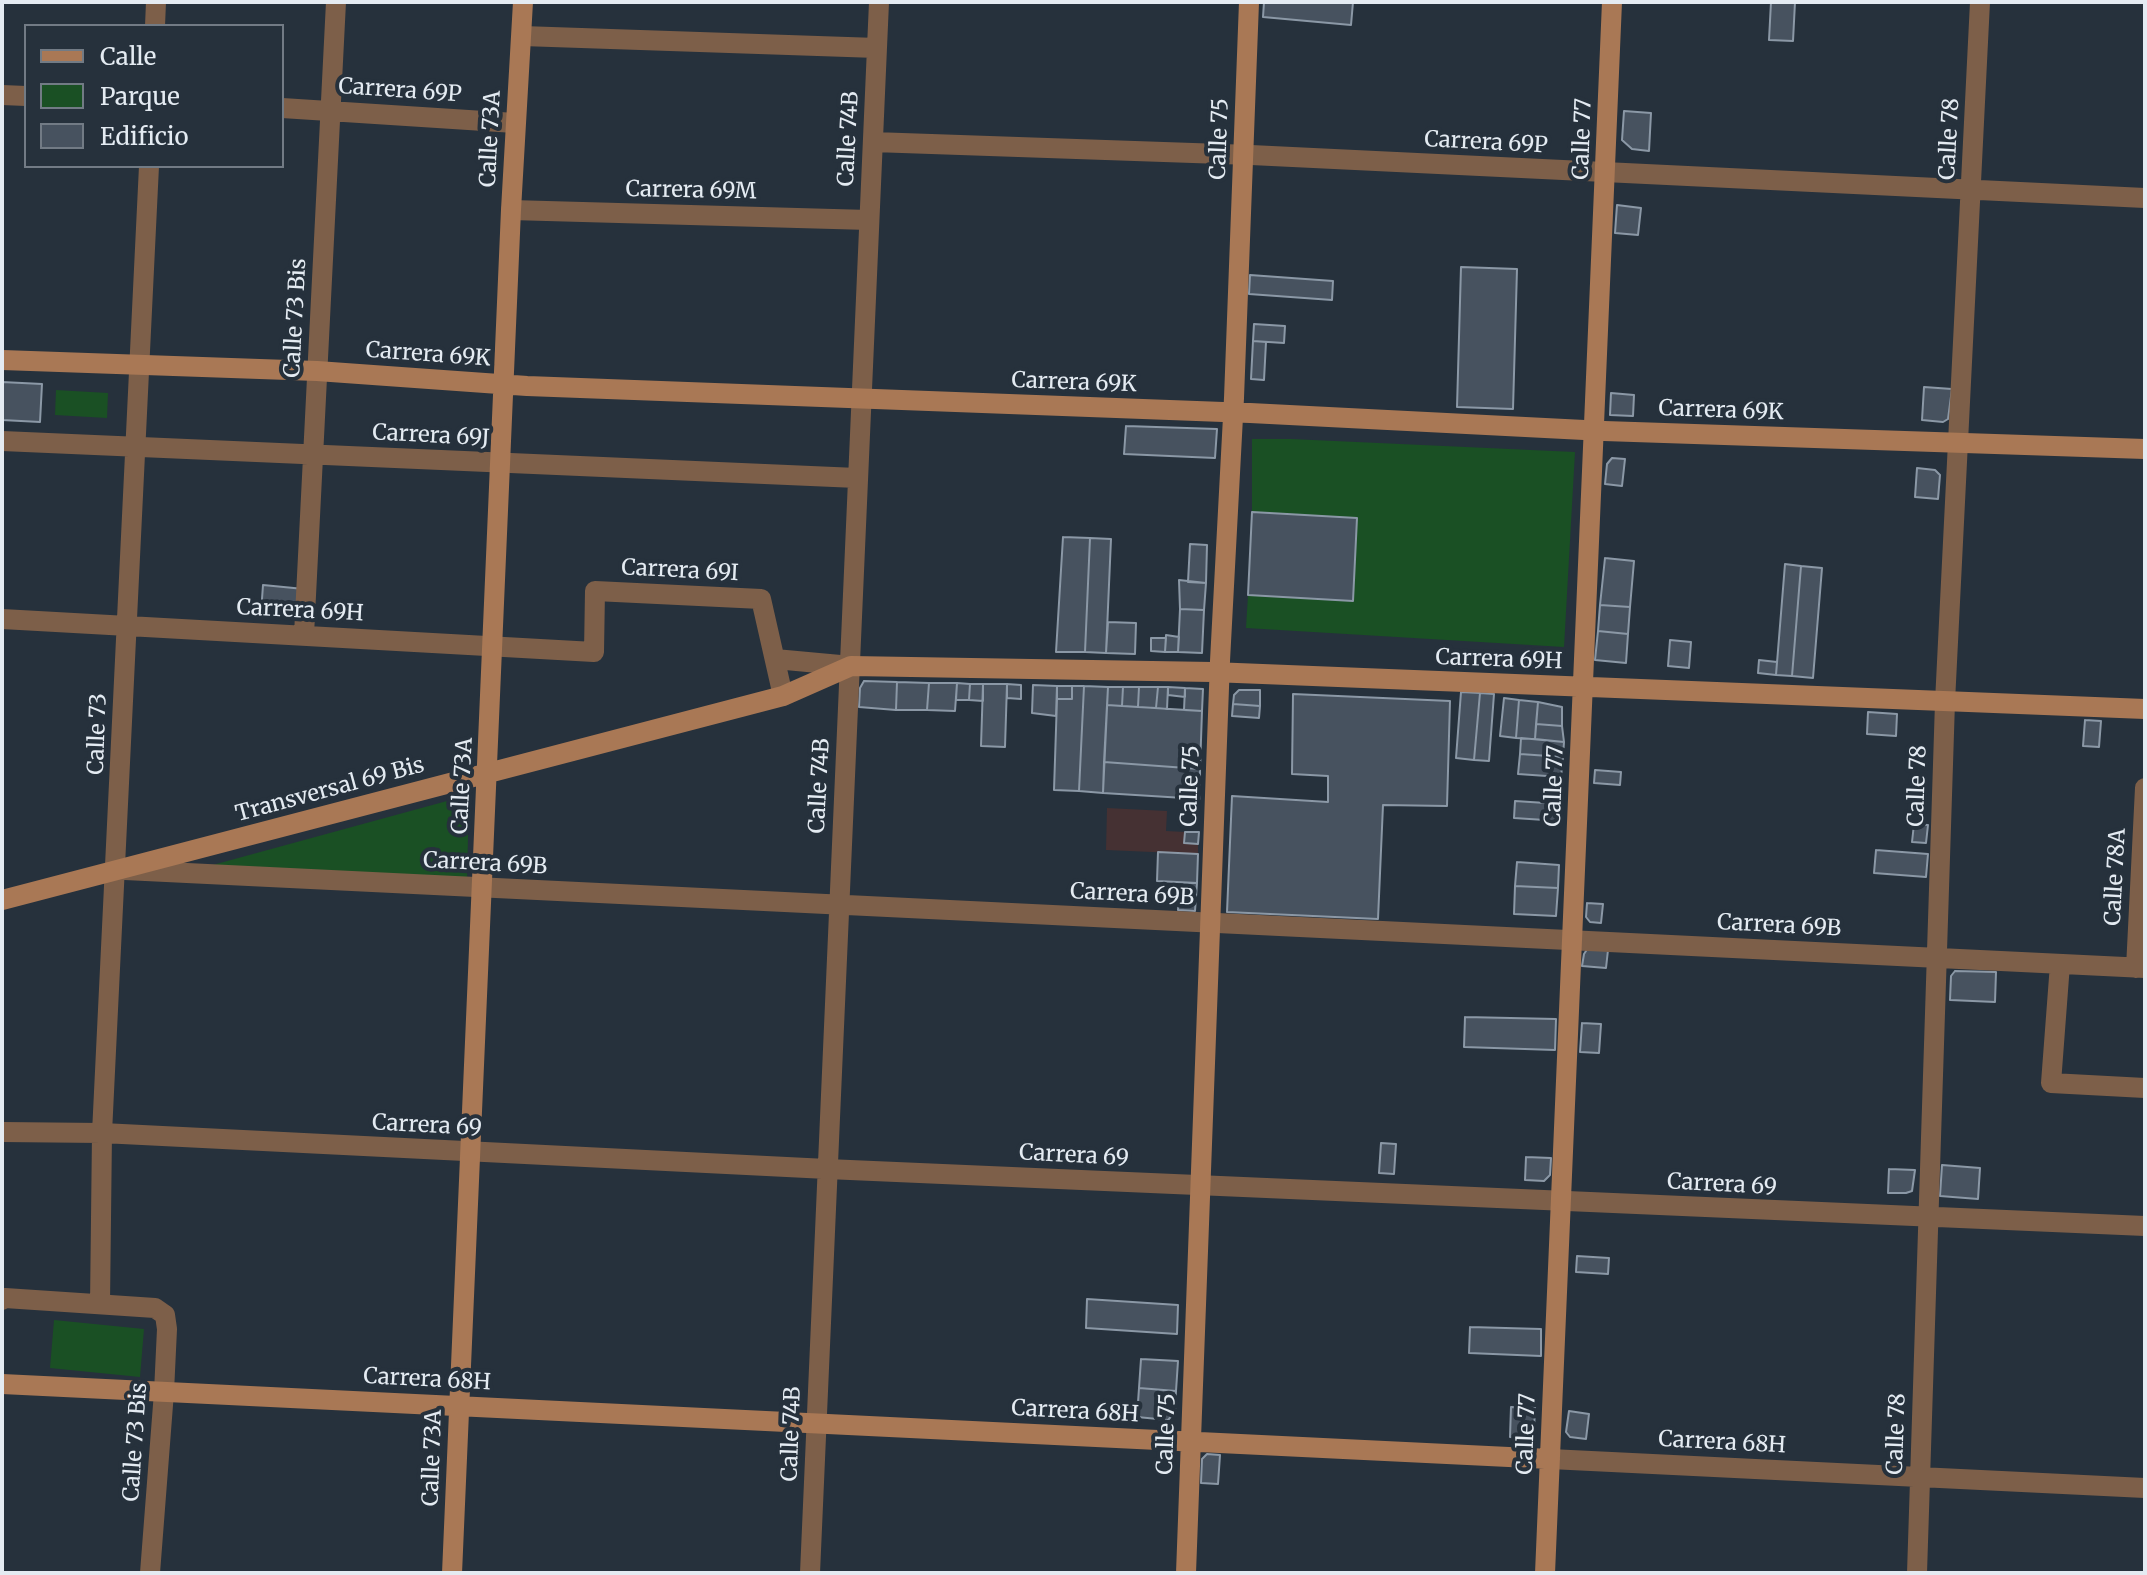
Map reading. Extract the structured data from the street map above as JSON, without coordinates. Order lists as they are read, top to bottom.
{
  "streets": {
    "street": [
      "Carrera 69P",
      "Calle 73A",
      "Calle 74B",
      "Calle 75",
      "Calle 77",
      "Calle 78",
      "Carrera 69M",
      "Calle 73 Bis",
      "Carrera 69K",
      "Carrera 69J",
      "Carrera 69I",
      "Carrera 69H",
      "Calle 73",
      "Transversal 69 Bis",
      "Carrera 69B",
      "Calle 78A",
      "Carrera 69",
      "Carrera 68H"
    ]
  },
  "crossings": [
    ["Carrera 69P", "Calle 73A"],
    ["Carrera 69P", "Calle 74B"],
    ["Carrera 69P", "Calle 75"],
    ["Carrera 69P", "Calle 77"],
    ["Carrera 69P", "Calle 78"],
    ["Carrera 69P", "Calle 73 Bis"],
    ["Calle 73A", "Carrera 69M"],
    ["Calle 73A", "Carrera 69K"],
    ["Calle 73A", "Carrera 69J"],
    ["Calle 73A", "Carrera 69H"],
    ["Calle 73A", "Transversal 69 Bis"],
    ["Calle 73A", "Carrera 69B"],
    ["Calle 73A", "Carrera 69"],
    ["Calle 73A", "Carrera 68H"],
    ["Calle 74B", "Carrera 69M"],
    ["Calle 74B", "Carrera 69K"],
    ["Calle 74B", "Carrera 69J"],
    ["Calle 74B", "Carrera 69H"],
    ["Calle 74B", "Transversal 69 Bis"],
    ["Calle 74B", "Carrera 69B"],
    ["Calle 74B", "Carrera 69"],
    ["Calle 74B", "Carrera 68H"],
    ["Calle 75", "Carrera 69K"],
    ["Calle 75", "Carrera 69H"],
    ["Calle 75", "Carrera 69B"],
    ["Calle 75", "Carrera 69"],
    ["Calle 75", "Carrera 68H"],
    ["Calle 77", "Carrera 69K"],
    ["Calle 77", "Carrera 69H"],
    ["Calle 77", "Carrera 69B"],
    ["Calle 77", "Carrera 69"],
    ["Calle 77", "Carrera 68H"],
    ["Calle 78", "Carrera 69K"],
    ["Calle 78", "Carrera 69H"],
    ["Calle 78", "Carrera 69B"],
    ["Calle 78", "Carrera 69"],
    ["Calle 78", "Carrera 68H"],
    ["Calle 73 Bis", "Carrera 69K"],
    ["Calle 73 Bis", "Carrera 69J"],
    ["Calle 73 Bis", "Carrera 69H"],
    ["Calle 73 Bis", "Calle 73"],
    ["Calle 73 Bis", "Carrera 68H"],
    ["Carrera 69K", "Calle 73"],
    ["Carrera 69J", "Calle 73"],
    ["Carrera 69I", "Carrera 69H"],
    ["Carrera 69H", "Calle 73"],
    ["Carrera 69H", "Transversal 69 Bis"],
    ["Calle 73", "Transversal 69 Bis"],
    ["Calle 73", "Carrera 69B"],
    ["Calle 73", "Carrera 69"],
    ["Transversal 69 Bis", "Carrera 69B"],
    ["Carrera 69B", "Calle 78A"]
  ],
  "legend": ["Calle", "Parque", "Edificio"]
}
